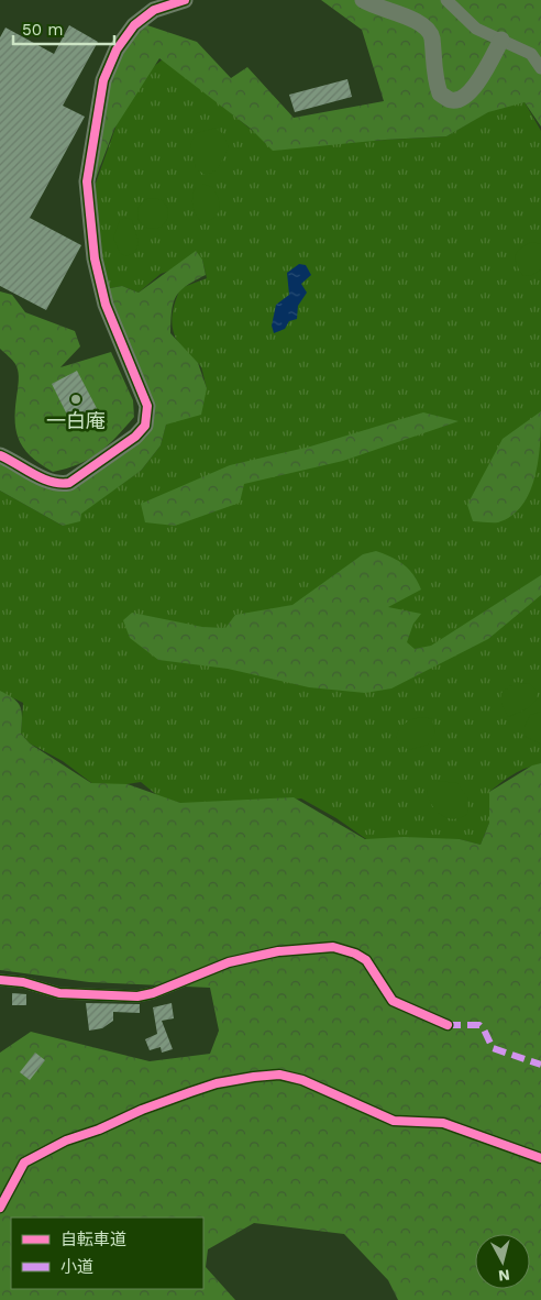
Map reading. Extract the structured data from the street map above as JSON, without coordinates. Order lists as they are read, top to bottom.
{
  "places": ["一白庵"],
  "legend": ["自転車道", "小道"],
  "scale_bar": "50 m",
  "north": "bottom"
}
